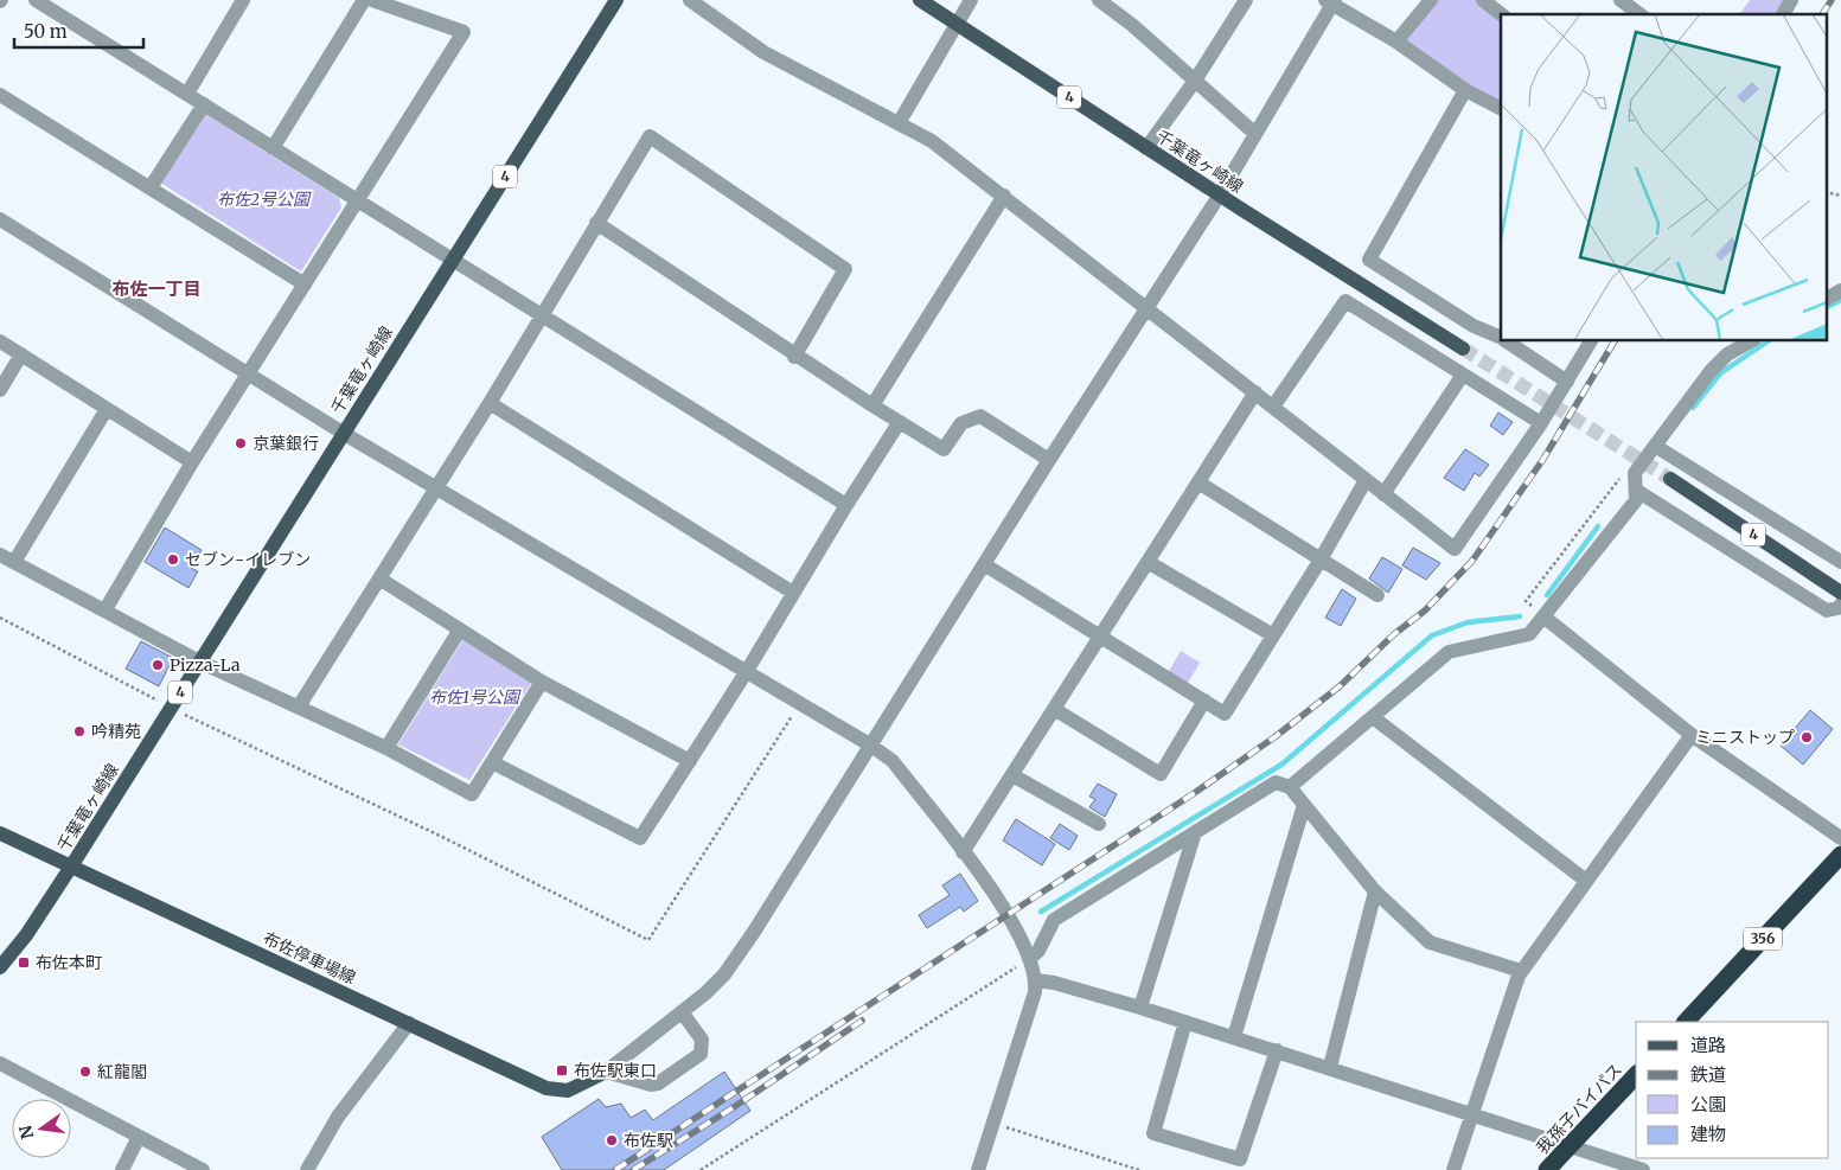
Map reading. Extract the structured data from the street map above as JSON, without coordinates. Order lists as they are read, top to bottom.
{
  "streets": {
    "highway": ["356", "我孫子バイパス"],
    "main road": ["4", "千葉竜ヶ崎線", "布佐停車場線"]
  },
  "crossings": [
    ["千葉竜ヶ崎線", "布佐停車場線"]
  ],
  "districts": ["布佐一丁目"],
  "parks": ["布佐2号公園", "布佐1号公園"],
  "places": {
    "other": [
      "京葉銀行",
      "セブン-イレブン",
      "Pizza-La",
      "吟精苑",
      "ミニストップ",
      "紅龍閣",
      "布佐駅"
    ],
    "transit": ["布佐本町", "布佐駅東口"]
  },
  "legend": [
    "道路",
    "鉄道",
    "公園",
    "建物"
  ],
  "scale_bar": "50 m",
  "north": "left"
}
